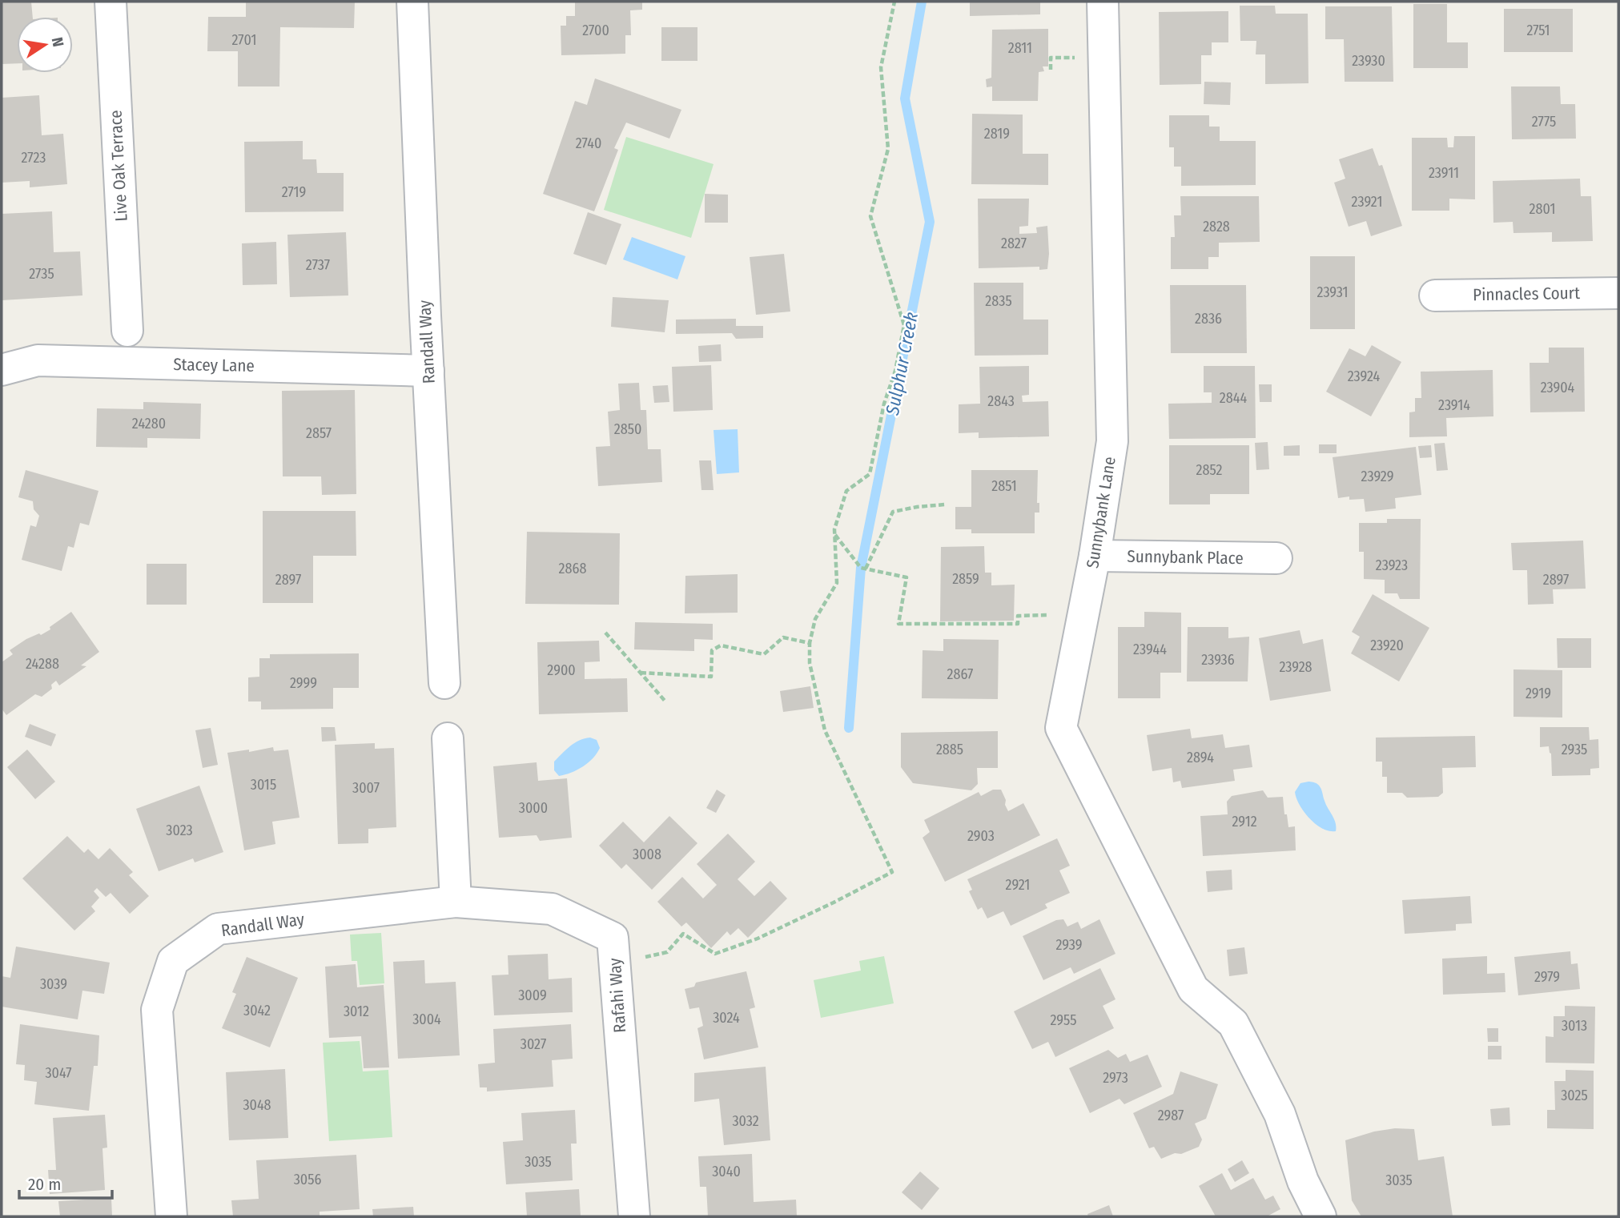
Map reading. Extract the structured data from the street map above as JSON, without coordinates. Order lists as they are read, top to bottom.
{
  "streets": {
    "street": [
      "Live Oak Terrace",
      "Pinnacles Court",
      "Randall Way",
      "Stacey Lane",
      "Sunnybank Lane",
      "Sunnybank Place",
      "Rafahi Way"
    ]
  },
  "crossings": [
    ["Randall Way", "Stacey Lane"],
    ["Randall Way", "Rafahi Way"],
    ["Sunnybank Lane", "Sunnybank Place"]
  ],
  "water": ["Sulphur Creek"],
  "house_numbers": [
    "2700",
    "2751",
    "2701",
    "2811",
    "23930",
    "2775",
    "2819",
    "2740",
    "2723",
    "23911",
    "2719",
    "23921",
    "2801",
    "2828",
    "2827",
    "2737",
    "2735",
    "23931",
    "2835",
    "2836",
    "23924",
    "23904",
    "2844",
    "2843",
    "23914",
    "24280",
    "2850",
    "2857",
    "2852",
    "23929",
    "2851",
    "23923",
    "2868",
    "2859",
    "2897",
    "2897",
    "23920",
    "23944",
    "23936",
    "24288",
    "23928",
    "2900",
    "2867",
    "2999",
    "2919",
    "2885",
    "2935",
    "2894",
    "3015",
    "3007",
    "3000",
    "2912",
    "3023",
    "2903",
    "3008",
    "2921",
    "2939",
    "2979",
    "3039",
    "3009",
    "3042",
    "3012",
    "3024",
    "3004",
    "2955",
    "3013",
    "3027",
    "3047",
    "2973",
    "3025",
    "3048",
    "2987",
    "3032",
    "3035",
    "3040",
    "3056",
    "3035"
  ],
  "scale_bar": "20 m",
  "north": "right"
}
